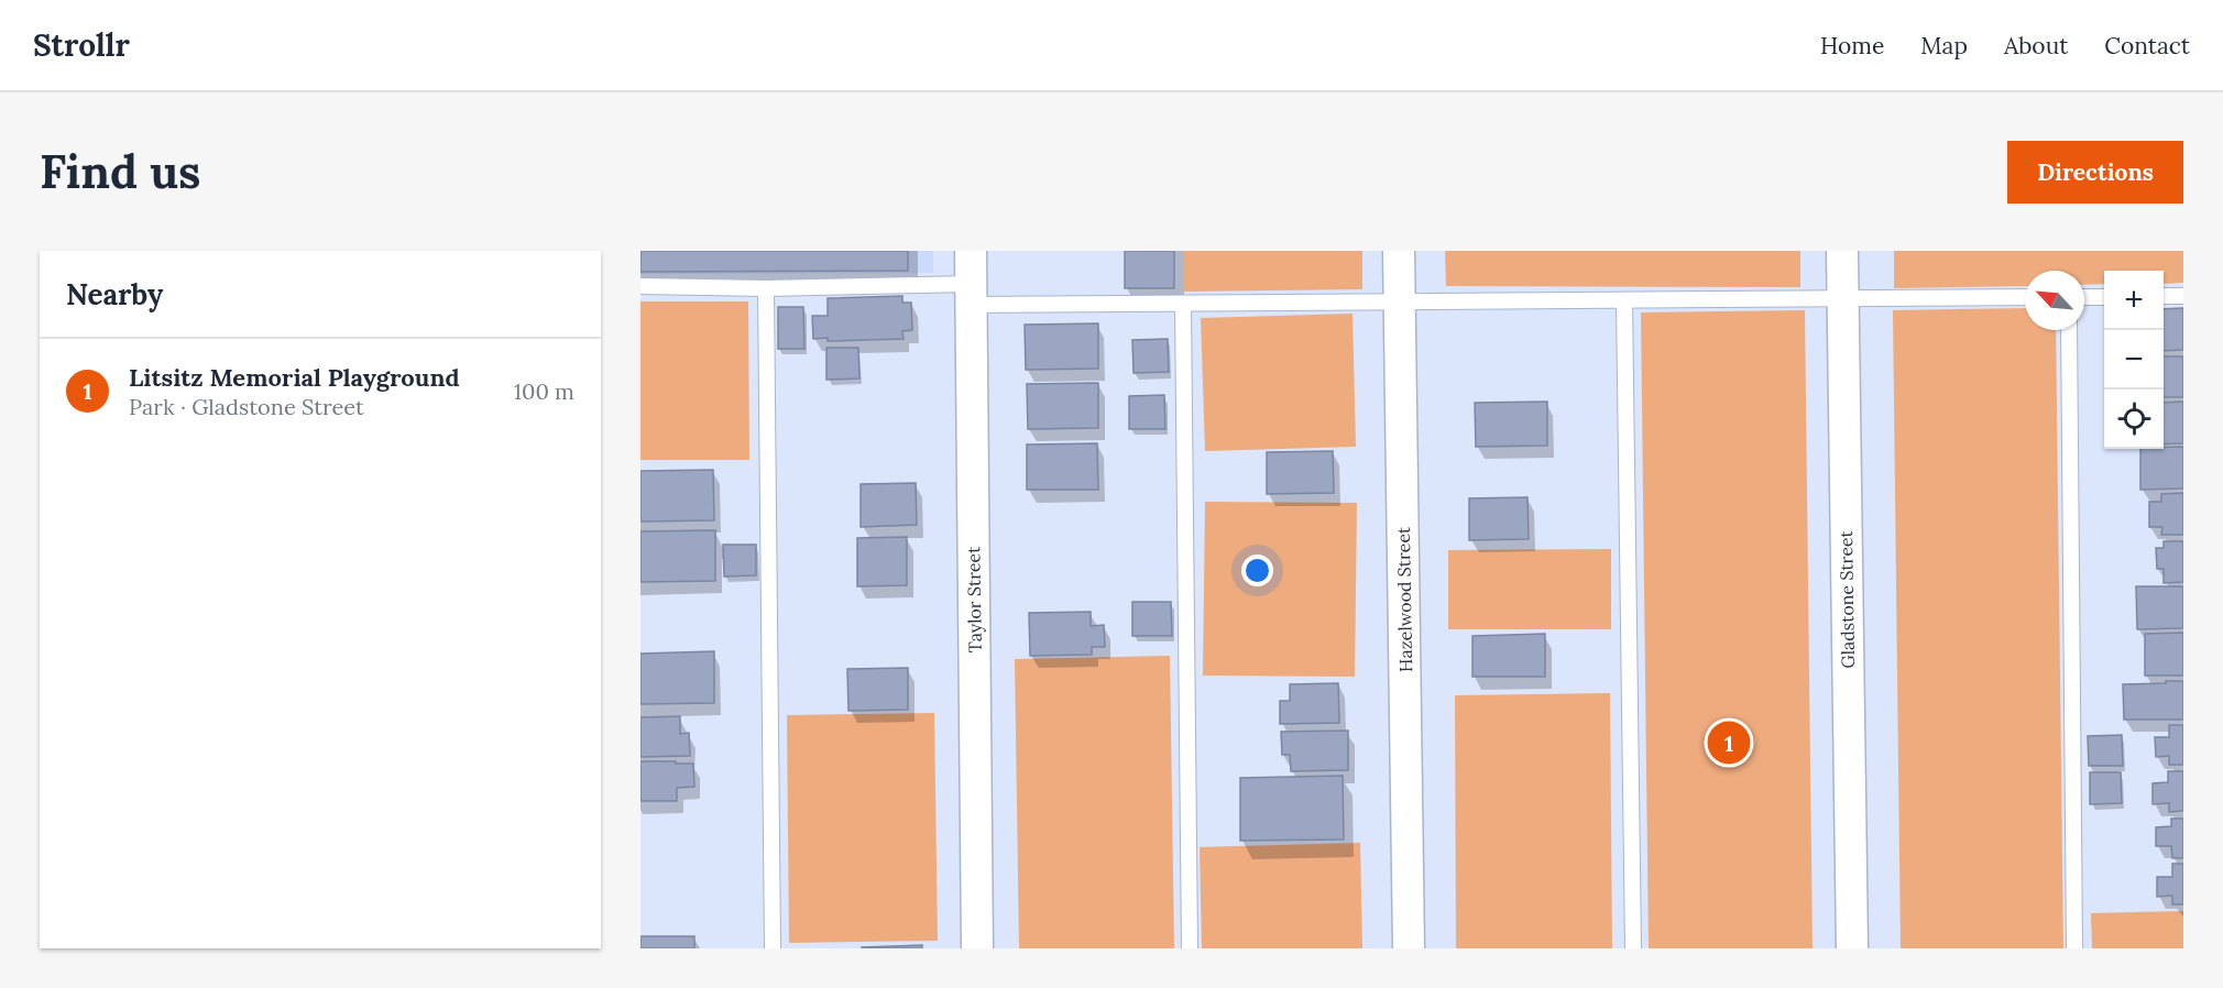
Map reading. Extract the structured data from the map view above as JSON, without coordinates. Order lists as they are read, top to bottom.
{
  "streets": {
    "street": ["Taylor Street", "Hazelwood Street", "Gladstone Street"]
  },
  "north": "top left",
  "page": {
    "header": "Strollr",
    "nav": [
      "Home",
      "Map",
      "About",
      "Contact"
    ],
    "buttons": "Directions",
    "title": "Find us",
    "heading": "Nearby",
    "map_buttons": ["+", "−"],
    "list": [
      {
        "mark": "1",
        "name": "Litsitz Memorial Playground",
        "note": "Park · Gladstone Street",
        "value": "100 m"
      }
    ],
    "pins": "1"
  }
}
